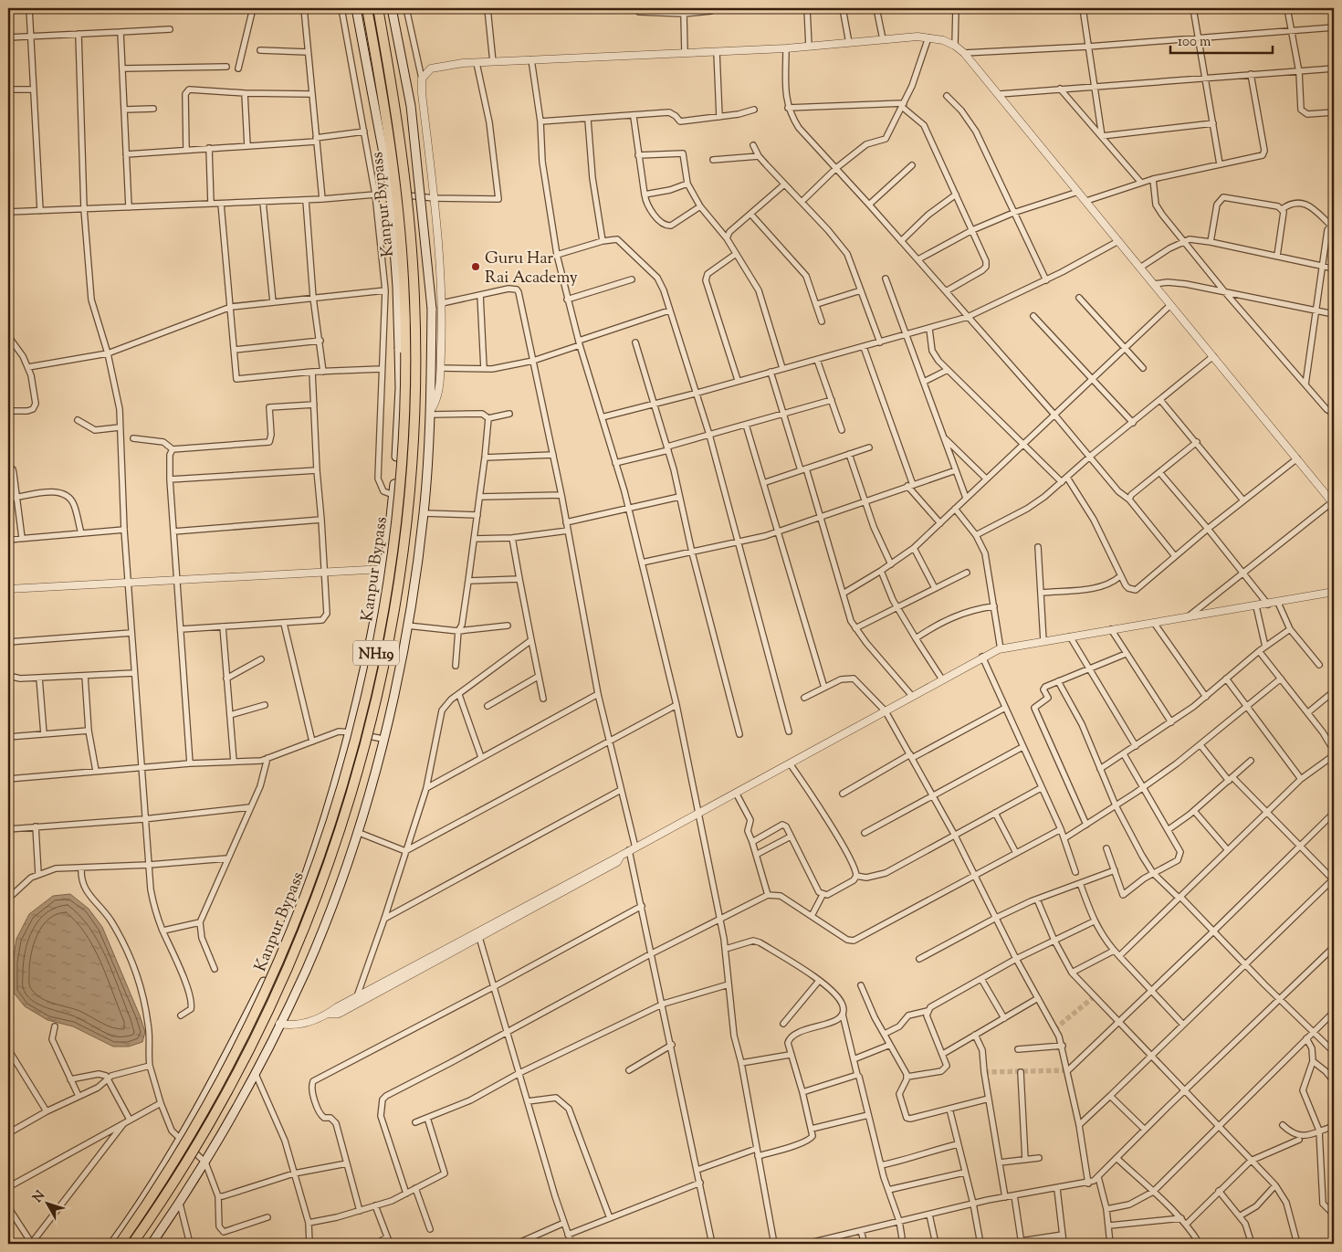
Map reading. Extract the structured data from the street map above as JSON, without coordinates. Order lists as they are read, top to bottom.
{
  "streets": {
    "highway": ["Kanpur Bypass", "NH19"]
  },
  "places": ["Guru Har Rai Academy"],
  "scale_bar": "100 m",
  "north": "top left"
}
